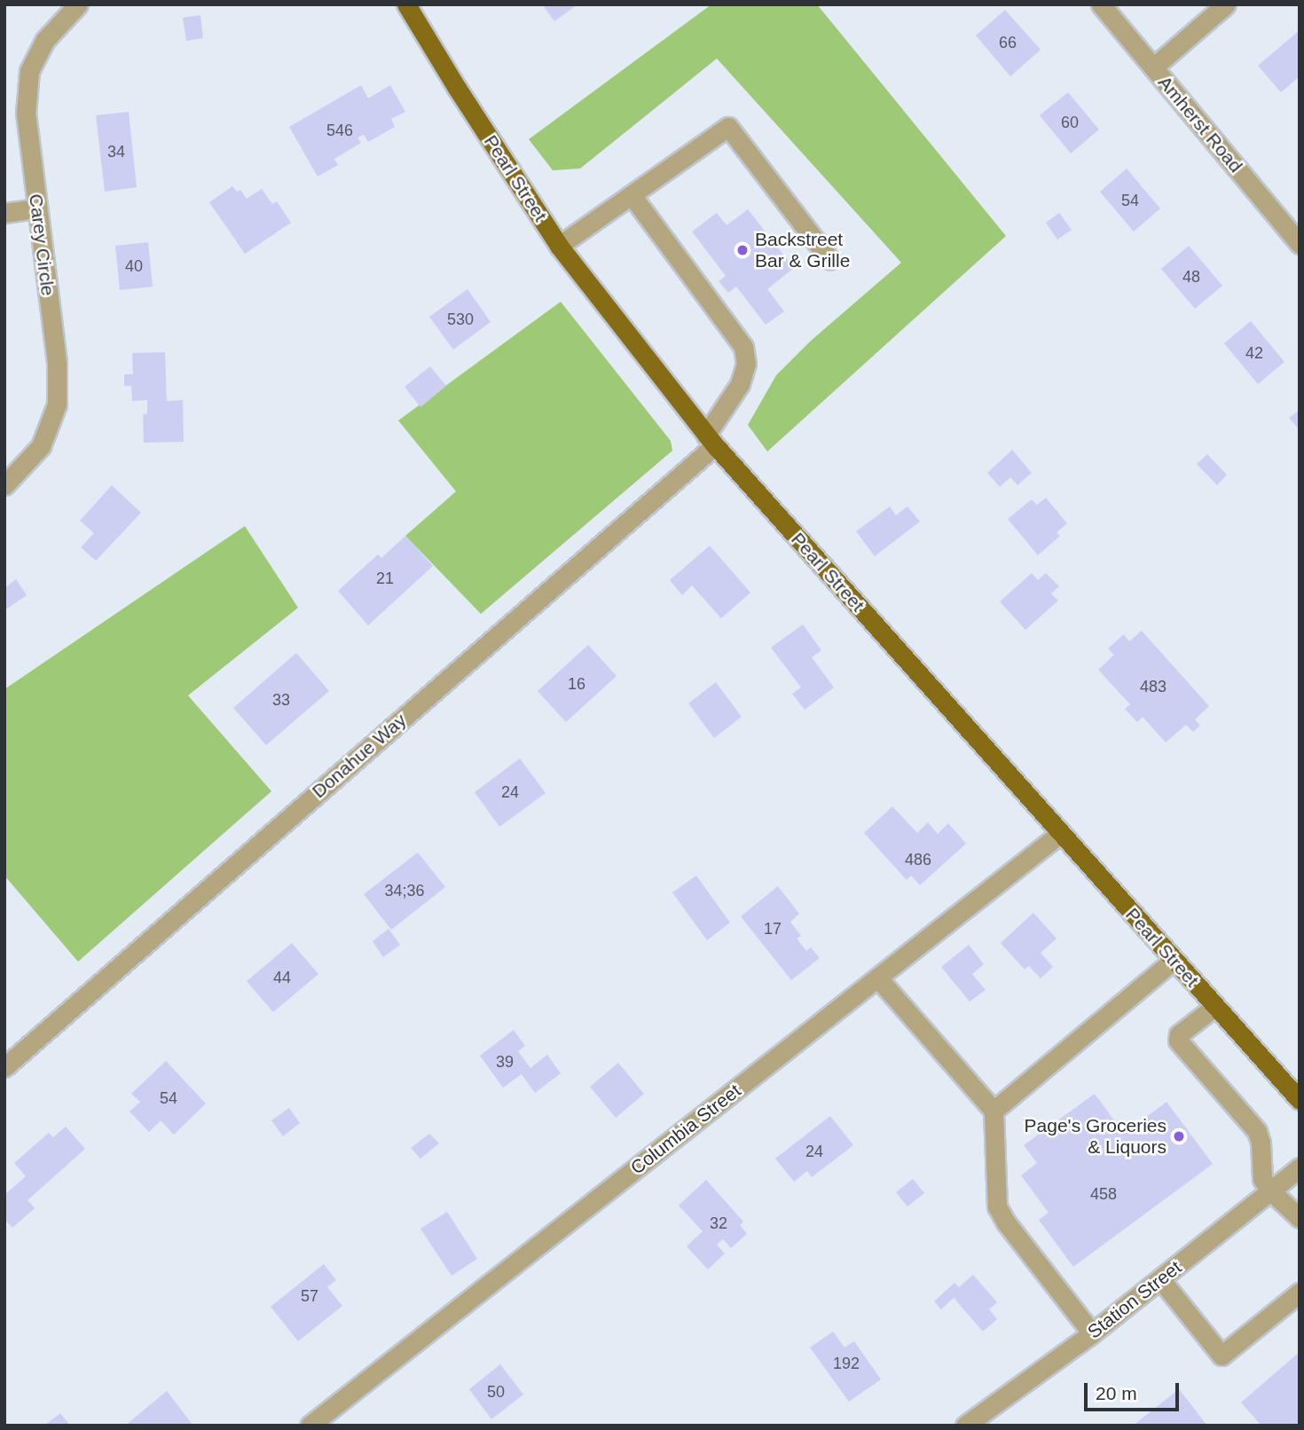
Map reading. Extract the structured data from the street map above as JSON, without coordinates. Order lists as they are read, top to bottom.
{
  "streets": {
    "main road": ["Pearl Street"],
    "street": [
      "Amherst Road",
      "Carey Circle",
      "Donahue Way",
      "Columbia Street",
      "Station Street"
    ]
  },
  "crossings": [
    ["Pearl Street", "Donahue Way"],
    ["Pearl Street", "Columbia Street"]
  ],
  "places": ["Backstreet Bar & Grille", "Page's Groceries & Liquors"],
  "house_numbers": [
    "66",
    "60",
    "546",
    "34",
    "54",
    "40",
    "48",
    "530",
    "42",
    "21",
    "16",
    "483",
    "33",
    "24",
    "486",
    "34;36",
    "17",
    "44",
    "39",
    "54",
    "24",
    "458",
    "32",
    "57",
    "192",
    "50"
  ],
  "scale_bar": "20 m"
}
